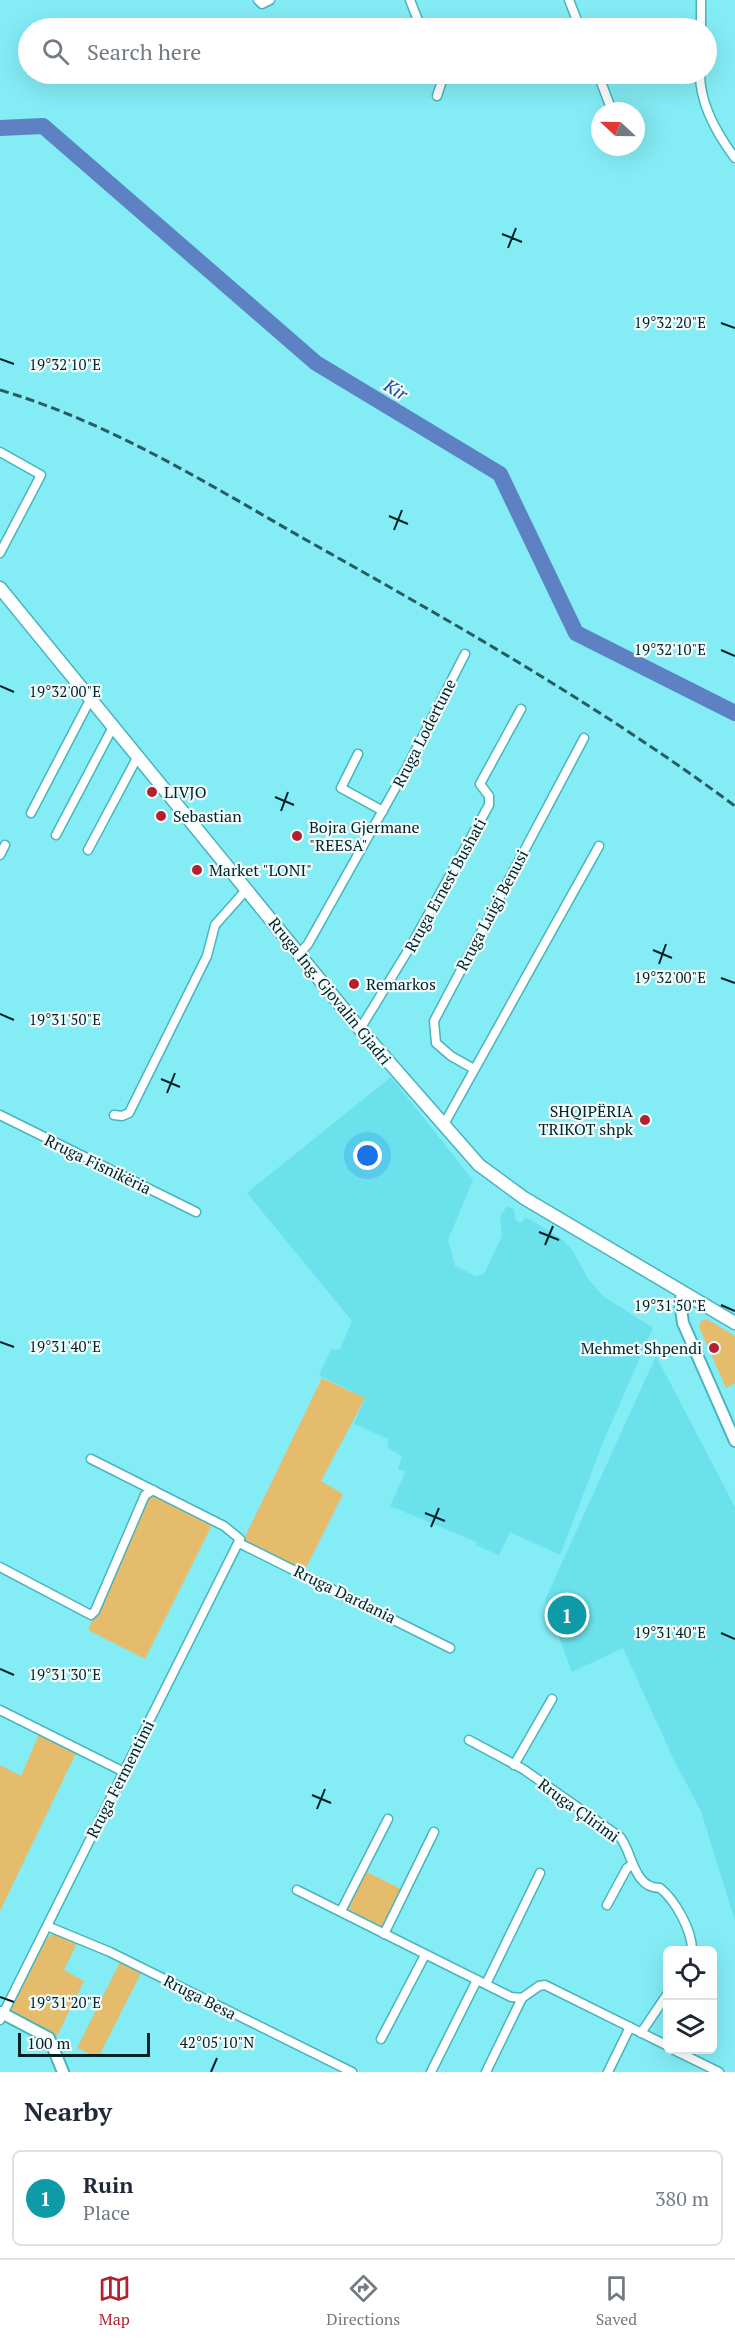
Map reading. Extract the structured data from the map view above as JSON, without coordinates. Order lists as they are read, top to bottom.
{
  "streets": {
    "main road": ["Rruga Ing. Gjovalin Gjadri"],
    "street": [
      "Rruga Lodertune",
      "Rruga Ernest Bushati",
      "Rruga Luigj Benusi",
      "Rruga Fisnikëria",
      "Rruga Dardania",
      "Rruga Fermentimi",
      "Rruga Çlirimi",
      "Rruga Besa"
    ]
  },
  "crossings": [
    ["Rruga Lodertune", "Rruga Ing. Gjovalin Gjadri"],
    ["Rruga Ernest Bushati", "Rruga Ing. Gjovalin Gjadri"],
    ["Rruga Dardania", "Rruga Fermentimi"],
    ["Rruga Fermentimi", "Rruga Besa"]
  ],
  "water": ["Kir"],
  "places": [
    "LIVJO",
    "Sebastian",
    "Bojra Gjermane \"REESA\"",
    "Market \"LONI\"",
    "Remarkos",
    "SHQIPËRIA TRIKOT shpk",
    "Mehmet Shpendi"
  ],
  "scale_bar": "100 m",
  "north": "left",
  "page": {
    "search": "Search here",
    "pins": "1",
    "scale": "100 m",
    "heading": "Nearby",
    "list": [
      {
        "mark": "1",
        "name": "Ruin",
        "note": "Place",
        "value": "380 m"
      }
    ],
    "nav": ["Map", "Directions", "Saved"]
  },
  "coordinates": [
    "19°32'20\"E",
    "19°32'10\"E",
    "19°32'00\"E",
    "19°31'50\"E",
    "19°31'40\"E",
    "19°31'30\"E",
    "19°31'20\"E",
    "42°05'10\"N"
  ]
}
